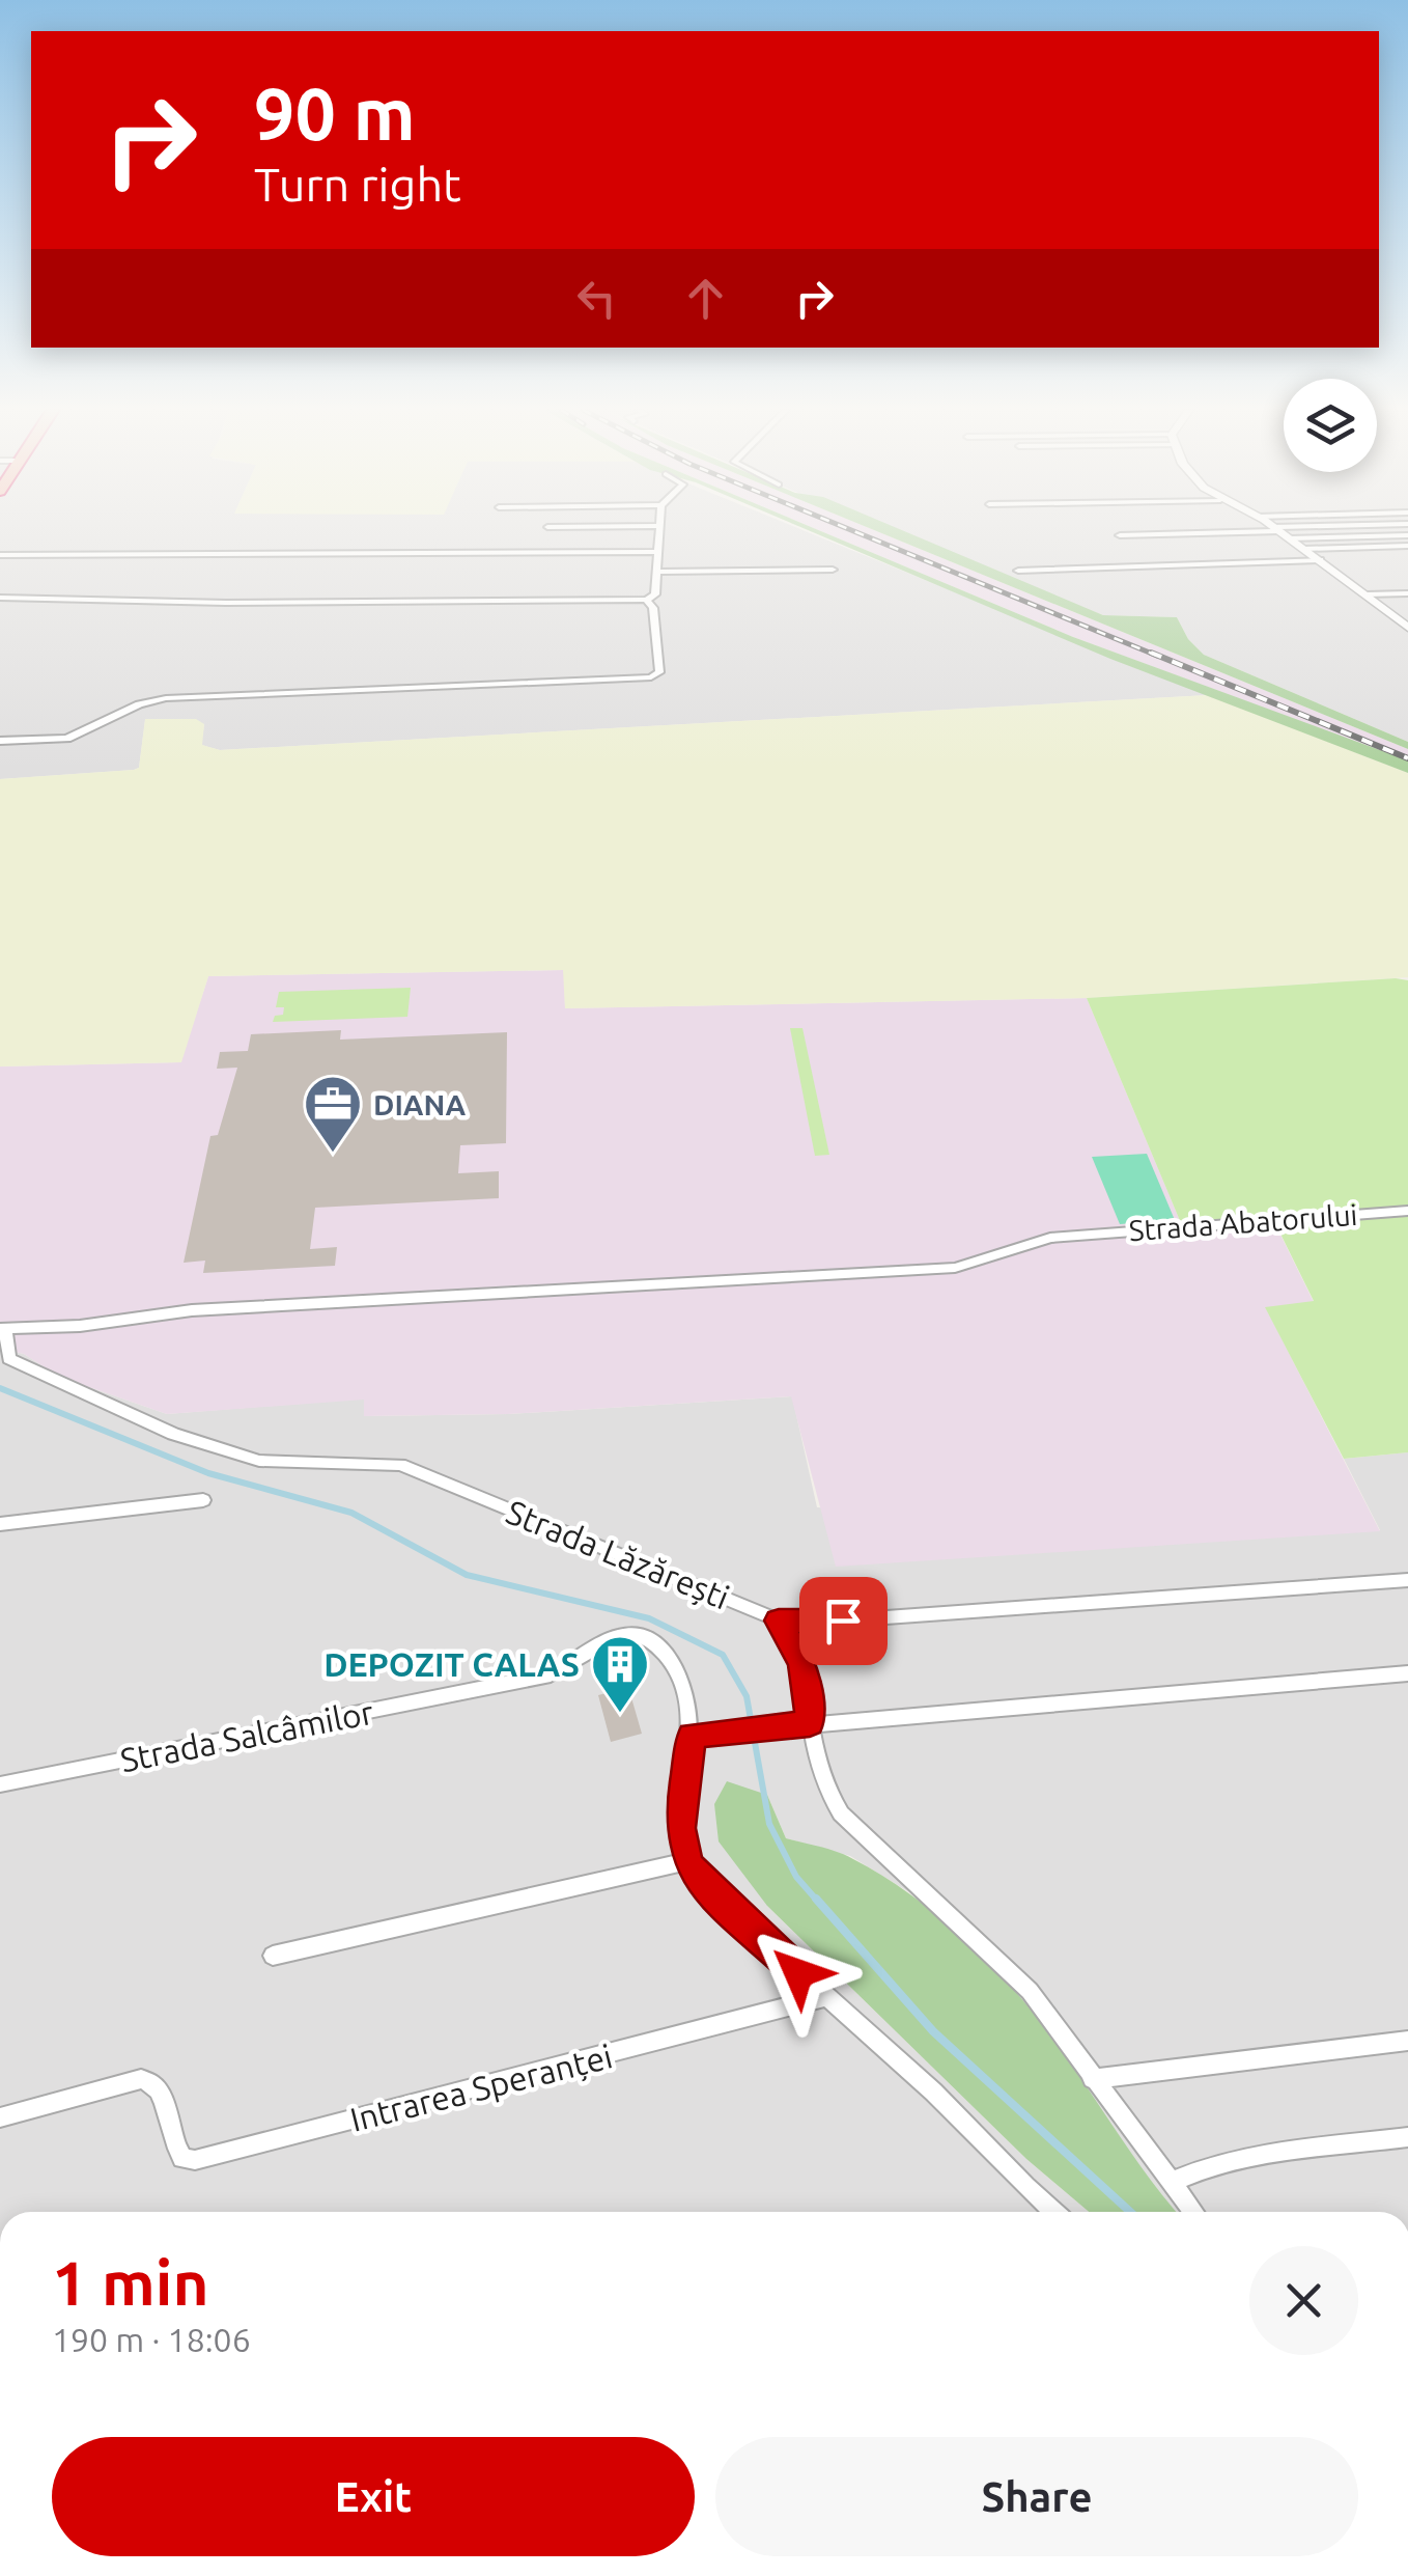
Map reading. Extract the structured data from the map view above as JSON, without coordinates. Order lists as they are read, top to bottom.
{
  "streets": {
    "street": [
      "Strada Abatorului",
      "Strada Lăzărești",
      "Strada Salcâmilor",
      "Intrarea Speranței"
    ]
  },
  "crossings": [
    ["Strada Abatorului", "Strada Lăzărești"]
  ],
  "places": {
    "office": ["DIANA"],
    "building": ["DEPOZIT CALAS"]
  },
  "page": {
    "turn": ["90 m", "Turn right"],
    "heading": ["1 min", "190 m · 18:06"],
    "buttons": ["Exit", "Share"]
  }
}
